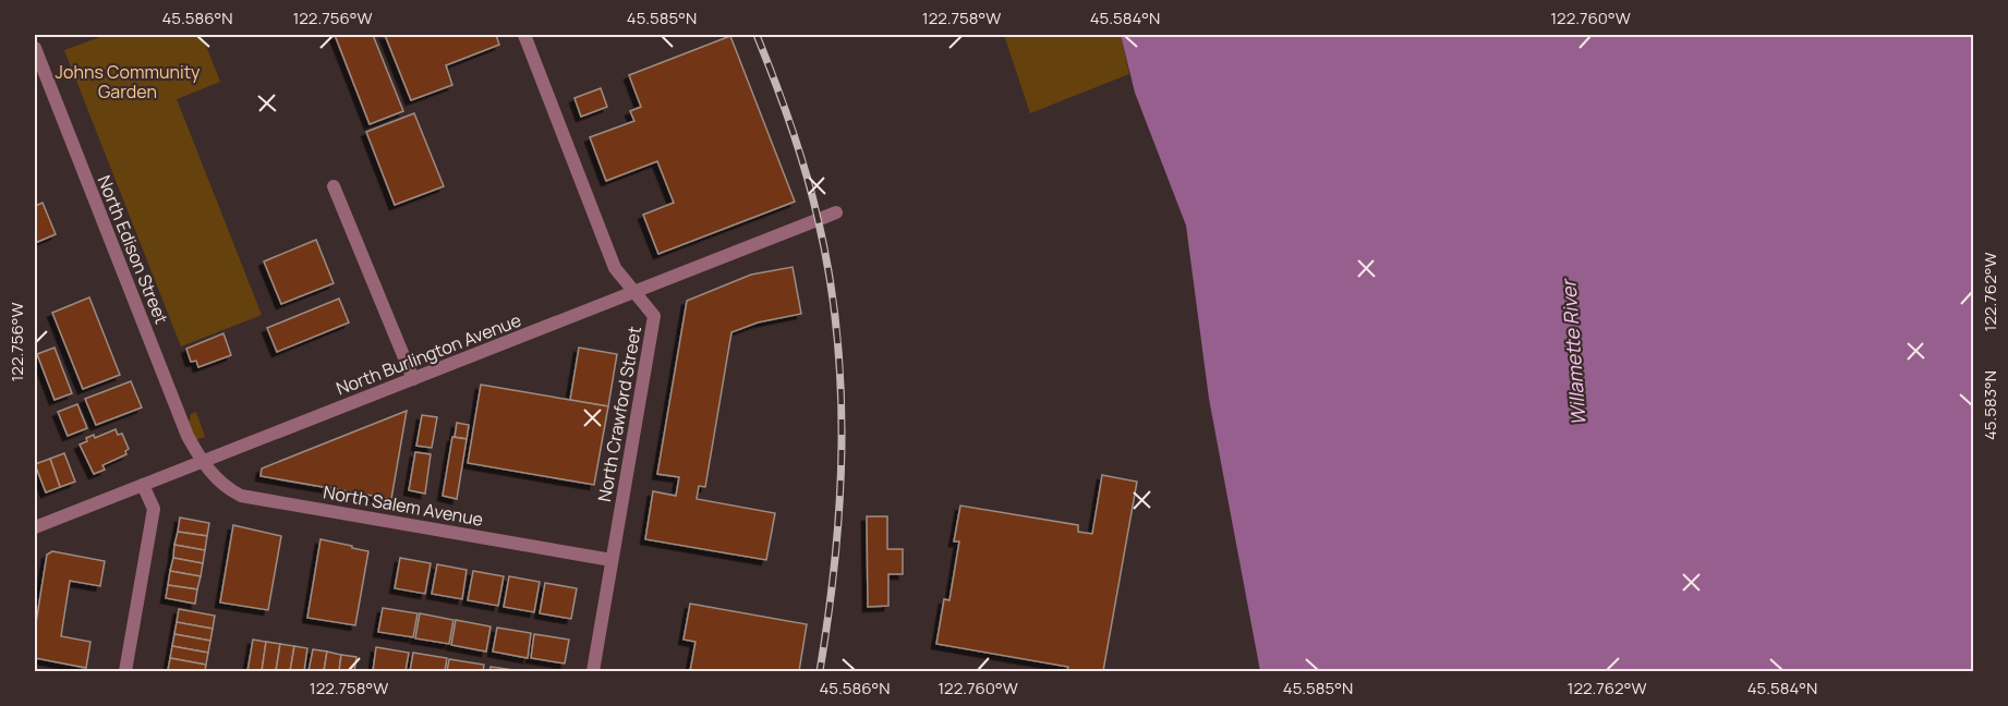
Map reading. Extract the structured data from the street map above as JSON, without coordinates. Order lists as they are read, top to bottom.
{
  "streets": {
    "street": [
      "North Edison Street",
      "North Burlington Avenue",
      "North Crawford Street",
      "North Salem Avenue"
    ]
  },
  "crossings": [
    ["North Edison Street", "North Burlington Avenue"],
    ["North Edison Street", "North Salem Avenue"],
    ["North Burlington Avenue", "North Crawford Street"],
    ["North Burlington Avenue", "North Salem Avenue"],
    ["North Crawford Street", "North Salem Avenue"]
  ],
  "water": ["Willamette River"],
  "parks": ["Johns Community Garden"],
  "coordinates": [
    "45.586°N",
    "122.756°W",
    "45.585°N",
    "122.758°W",
    "45.584°N",
    "122.760°W",
    "122.762°W",
    "45.583°N"
  ]
}
